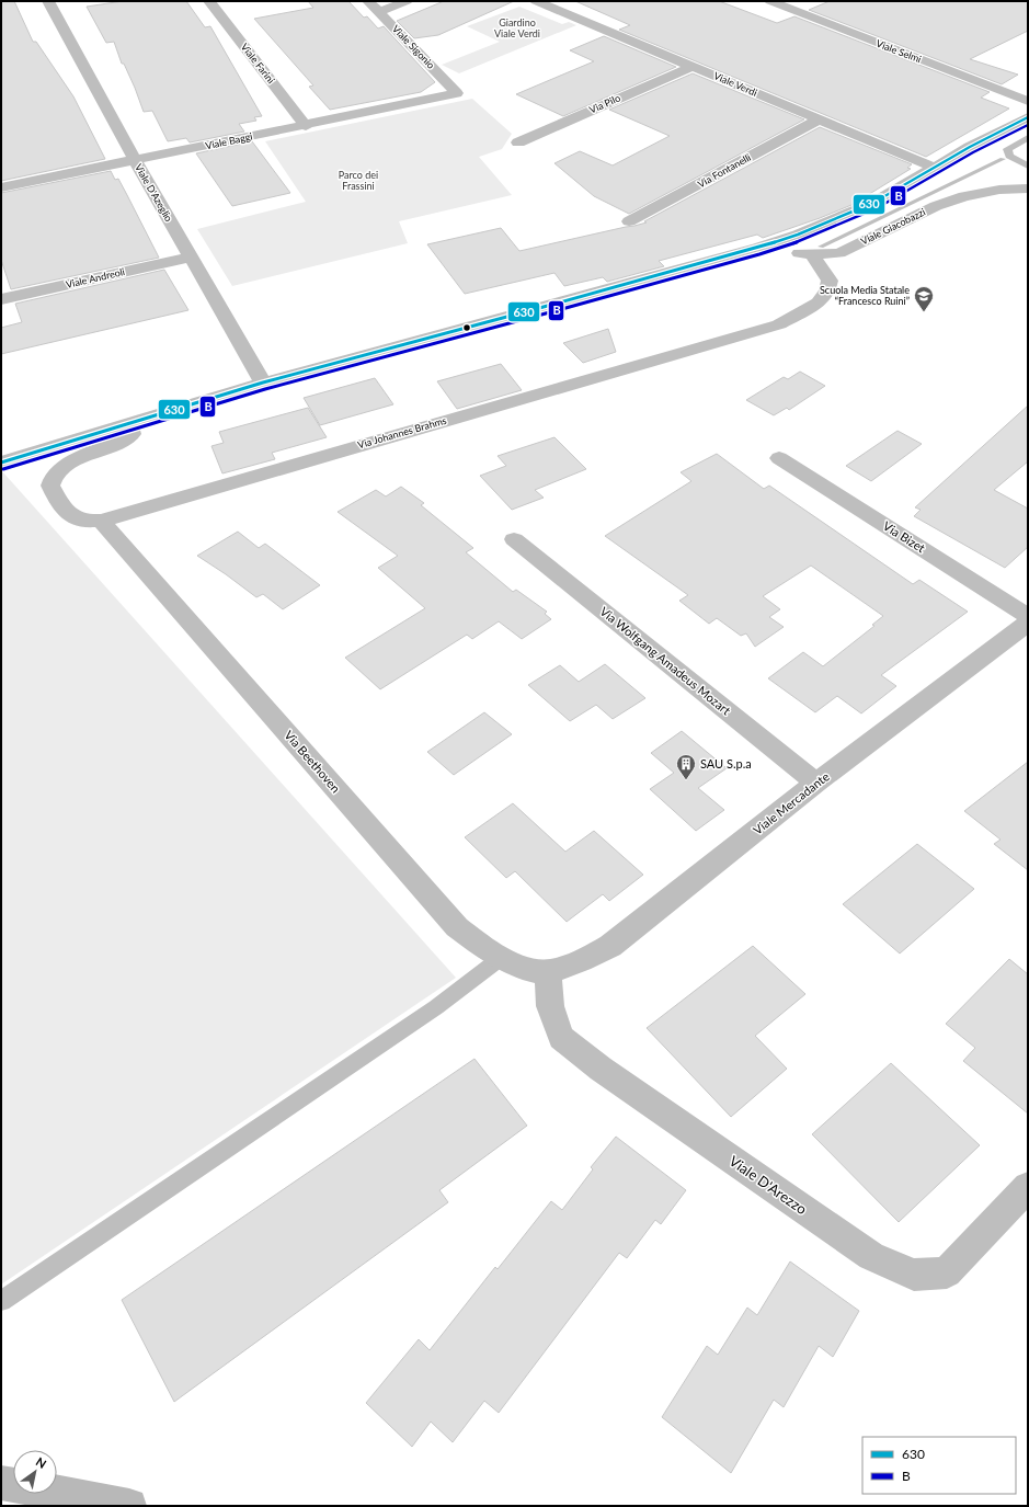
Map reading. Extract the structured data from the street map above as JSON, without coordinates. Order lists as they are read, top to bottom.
{
  "streets": {
    "street": [
      "Viale Sigonio",
      "Viale Selmi",
      "Viale Farini",
      "Viale Verdi",
      "Via Pilo",
      "Viale Baggi",
      "Via Fontanelli",
      "Viale D'Azeglio",
      "Viale Giacobazzi",
      "Viale Andreoli",
      "Via Johannes Brahms",
      "Via Bizet",
      "Via Wolfgang Amadeus Mozart",
      "Via Beethoven",
      "Viale Mercadante",
      "Viale D'Arezzo"
    ]
  },
  "crossings": [
    ["Viale Sigonio", "Viale Baggi"],
    ["Viale Farini", "Viale Baggi"],
    ["Viale Verdi", "Via Pilo"],
    ["Viale Verdi", "Via Fontanelli"],
    ["Viale Baggi", "Viale D'Azeglio"],
    ["Viale D'Azeglio", "Viale Andreoli"],
    ["Viale Giacobazzi", "Via Johannes Brahms"],
    ["Via Johannes Brahms", "Via Beethoven"],
    ["Via Wolfgang Amadeus Mozart", "Viale Mercadante"],
    ["Via Beethoven", "Viale Mercadante"],
    ["Via Beethoven", "Viale D'Arezzo"],
    ["Viale Mercadante", "Viale D'Arezzo"]
  ],
  "parks": ["Giardino Viale Verdi", "Parco dei Frassini"],
  "places": {
    "school or university": ["Scuola Media Statale “Francesco Ruini”"],
    "building": ["SAU S.p.a"]
  },
  "lines": ["transit line 630", "transit line B"],
  "legend": ["630", "B"],
  "north": "top right"
}
